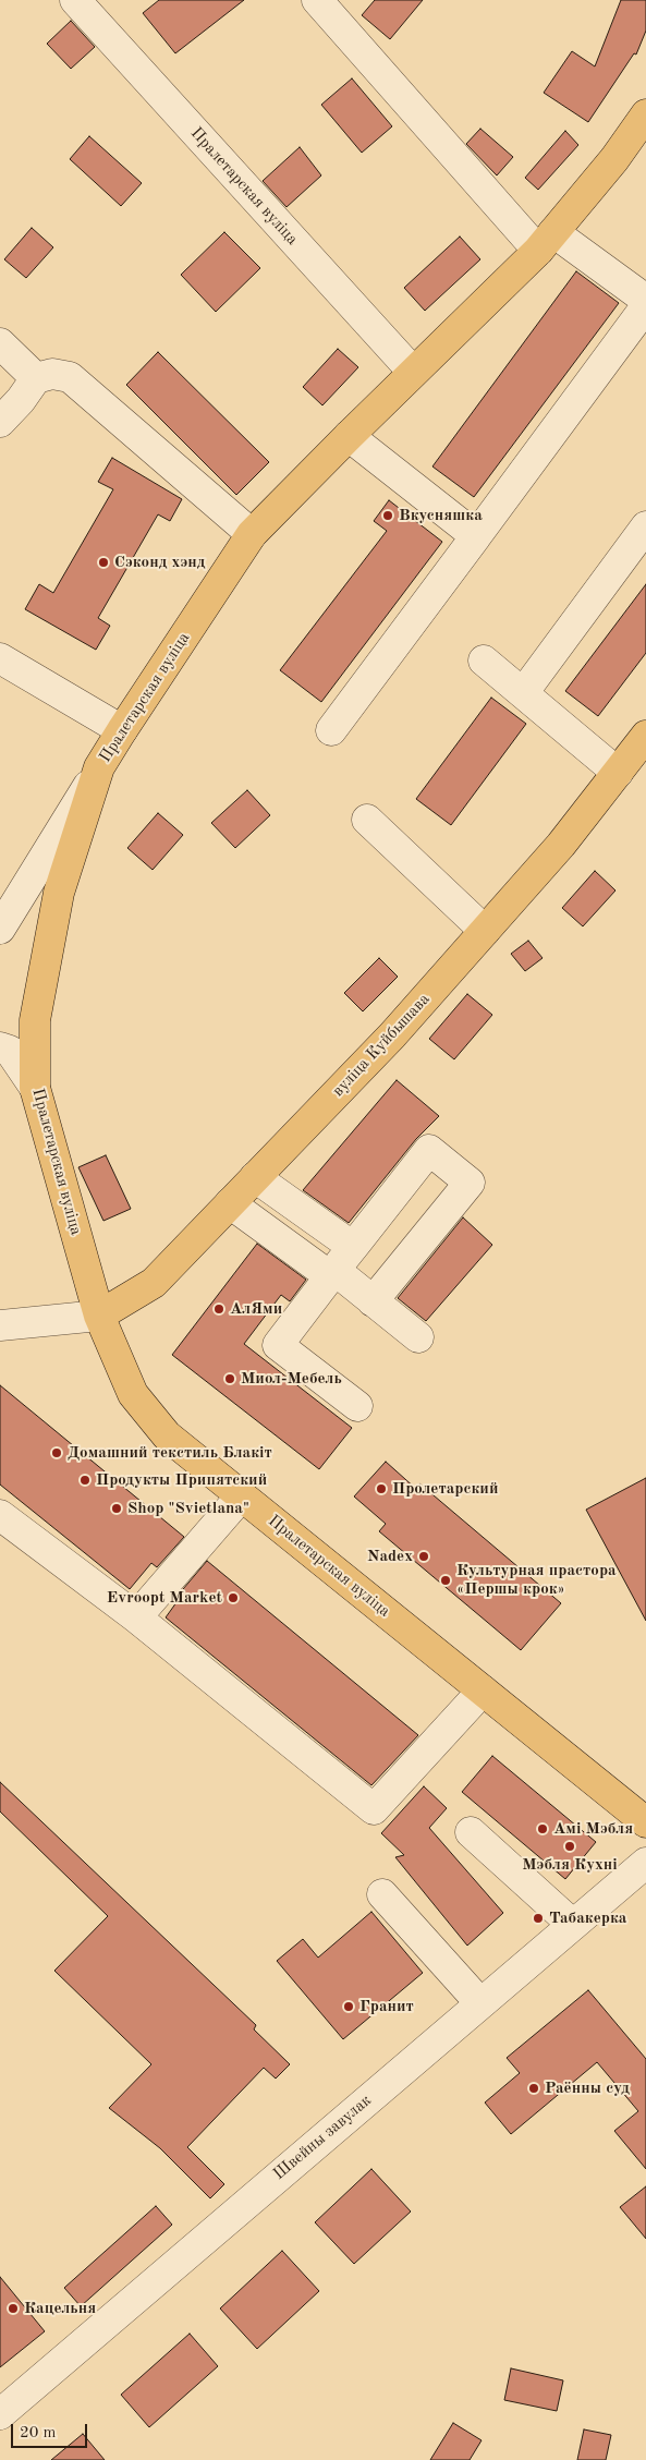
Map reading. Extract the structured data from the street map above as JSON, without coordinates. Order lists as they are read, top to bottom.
{
  "streets": {
    "main road": ["Пралетарская вуліца", "вуліца Куйбышава"],
    "street": ["Швейны завулак"]
  },
  "crossings": [
    ["Пралетарская вуліца", "вуліца Куйбышава"]
  ],
  "places": [
    "Вкусняшка",
    "Сэконд хэнд",
    "АлЯми",
    "Миол-Мебель",
    "Домашний текстиль Блакіт",
    "Продукты Припятский",
    "Пролетарский",
    "Shop \"Svietlana\"",
    "Nadex",
    "Культурная прастора «Першы крок»",
    "Evroopt Market",
    "Амі Мэбля",
    "Мэбля Кухні",
    "Табакерка",
    "Гранит",
    "Раённы суд",
    "Кацельня"
  ],
  "scale_bar": "20 m"
}
